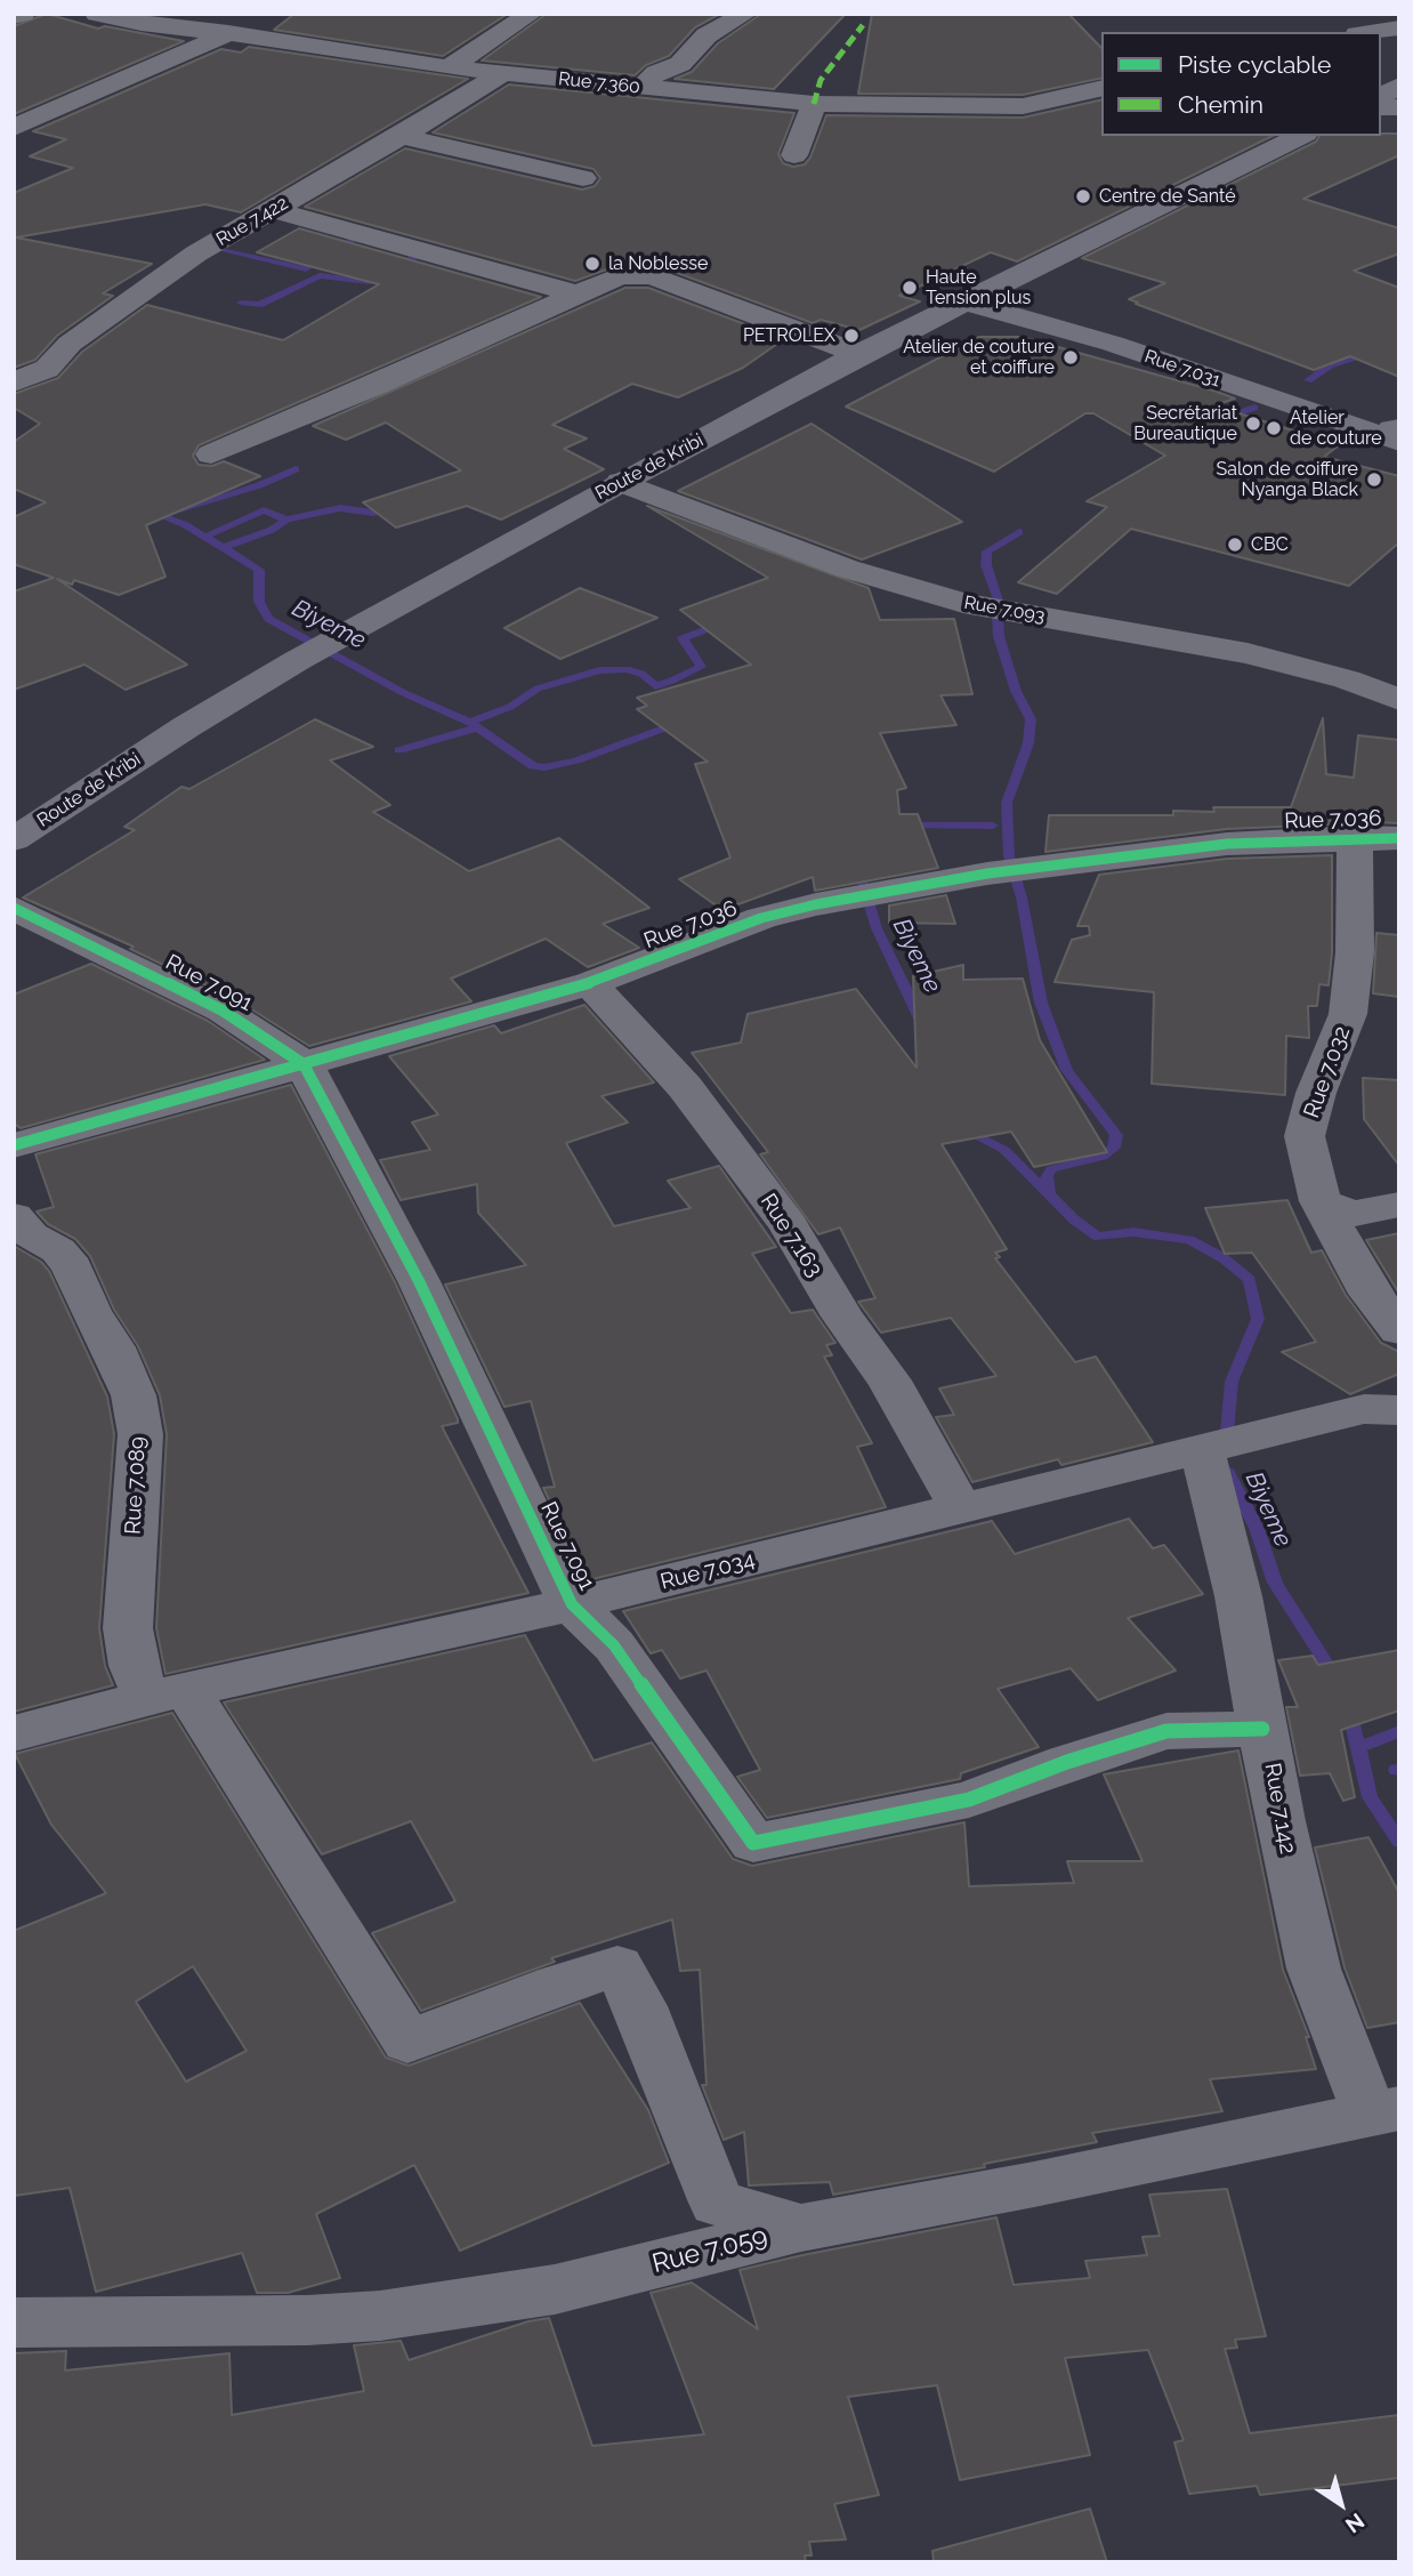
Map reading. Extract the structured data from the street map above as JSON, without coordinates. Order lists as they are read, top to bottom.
{
  "streets": {
    "main road": ["Rue 7.031", "Route de Kribi"],
    "street": [
      "Rue 7.360",
      "Rue 7.422",
      "Rue 7.093",
      "Rue 7.036",
      "Rue 7.091",
      "Rue 7.032",
      "Rue 7.163",
      "Rue 7.089",
      "Rue 7.034",
      "Rue 7.142",
      "Rue 7.059"
    ]
  },
  "crossings": [
    ["Rue 7.360", "Rue 7.422"],
    ["Rue 7.031", "Route de Kribi"],
    ["Route de Kribi", "Rue 7.093"],
    ["Rue 7.036", "Rue 7.091"],
    ["Rue 7.036", "Rue 7.032"],
    ["Rue 7.036", "Rue 7.163"],
    ["Rue 7.091", "Rue 7.034"],
    ["Rue 7.091", "Rue 7.142"],
    ["Rue 7.163", "Rue 7.034"],
    ["Rue 7.089", "Rue 7.034"],
    ["Rue 7.089", "Rue 7.059"],
    ["Rue 7.034", "Rue 7.142"],
    ["Rue 7.142", "Rue 7.059"]
  ],
  "water": ["Biyeme"],
  "places": [
    "Centre de Santé",
    "la Noblesse",
    "Haute Tension plus",
    "PETROLEX",
    "Atelier de couture et coiffure",
    "Secrétariat Bureautique",
    "Atelier de couture",
    "Salon de coiffure Nyanga Black",
    "CBC"
  ],
  "legend": ["Piste cyclable", "Chemin"],
  "north": "bottom right"
}
